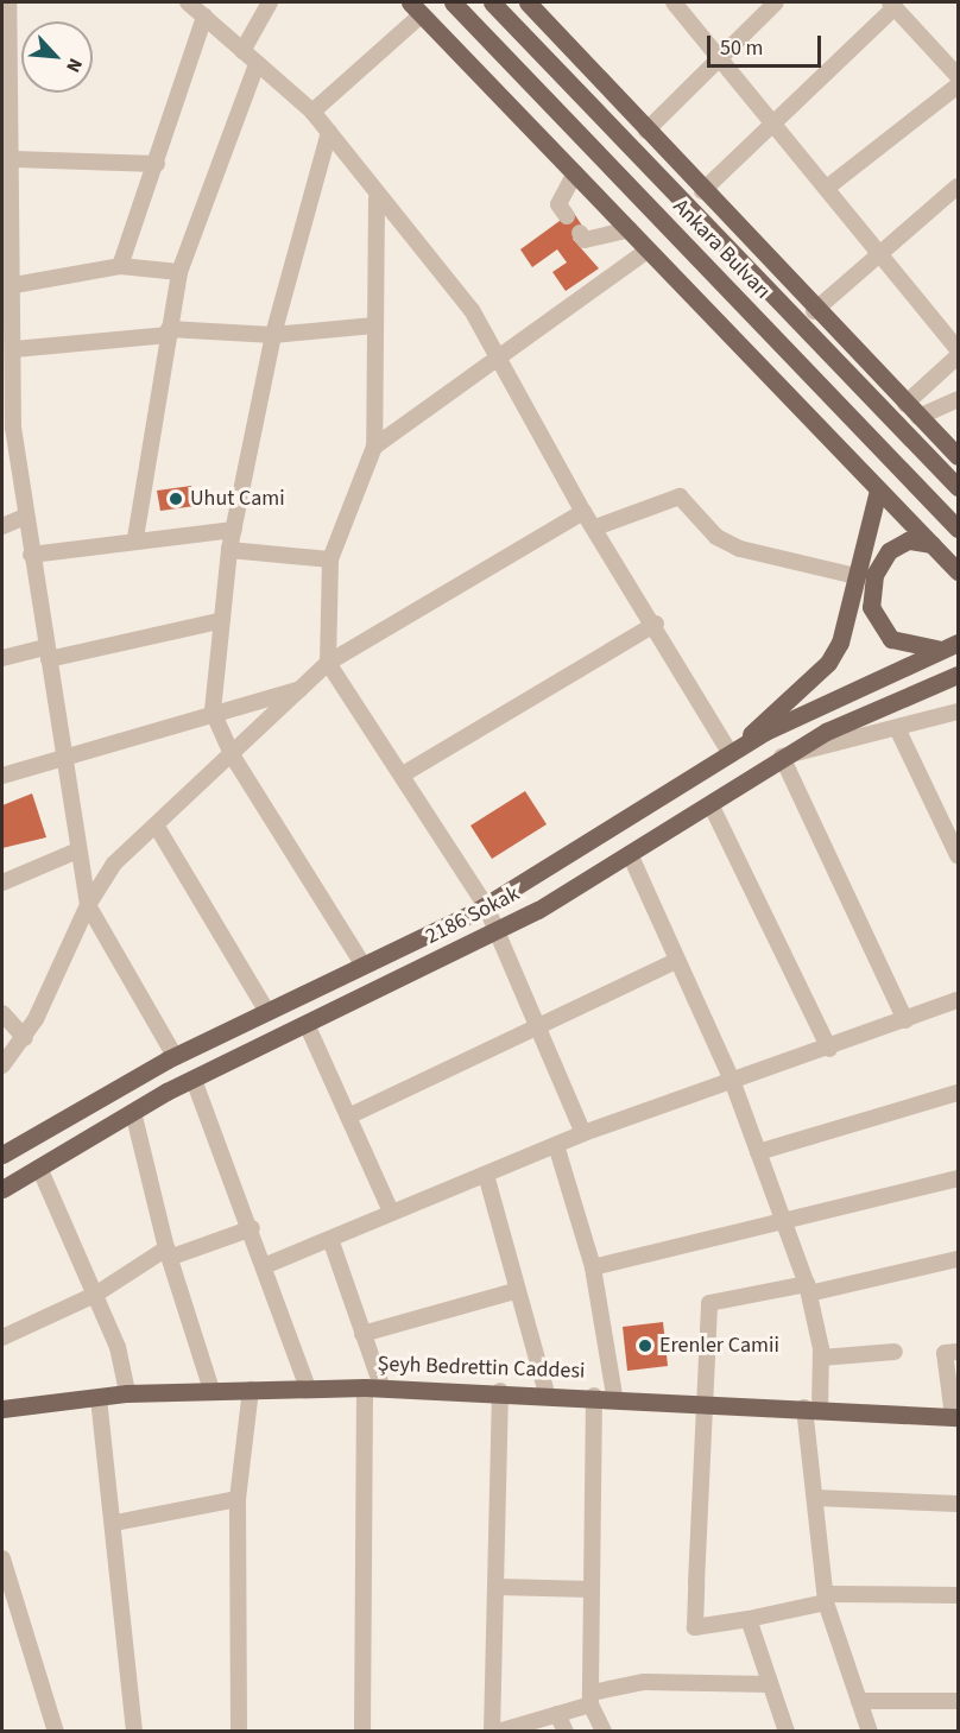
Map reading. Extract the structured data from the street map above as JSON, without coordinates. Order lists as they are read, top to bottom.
{
  "streets": {
    "main road": ["Ankara Bulvarı", "2186 Sokak", "Şeyh Bedrettin Caddesi"]
  },
  "places": ["Uhut Cami", "Erenler Camii"],
  "scale_bar": "50 m",
  "north": "bottom right"
}
